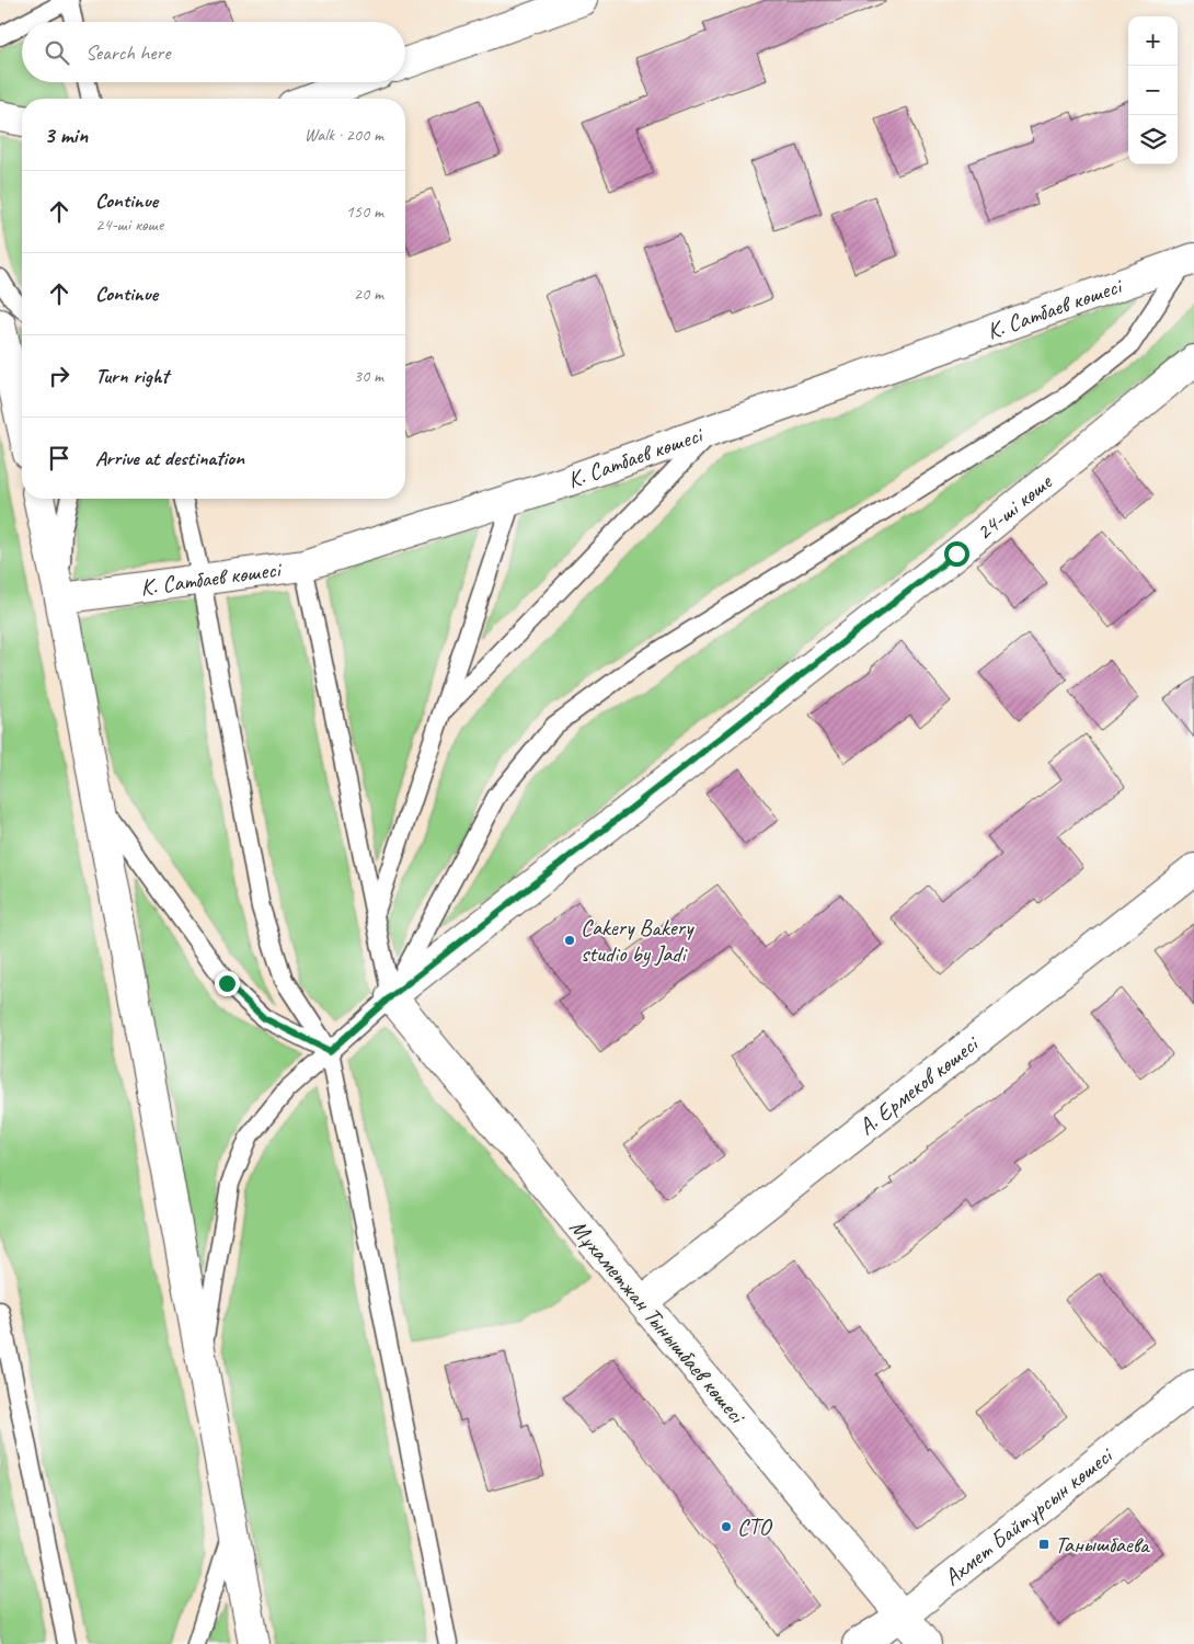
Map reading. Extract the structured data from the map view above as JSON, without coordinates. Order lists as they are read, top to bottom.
{
  "streets": {
    "street": [
      "К. Сатбаев көшесі",
      "24-ші көше",
      "А. Ермеков көшесі",
      "Мұхаметжан Тынышбаев көшесі",
      "Ахмет Байтұрсын көшесі"
    ]
  },
  "crossings": [
    ["24-ші көше", "Мұхаметжан Тынышбаев көшесі"],
    ["А. Ермеков көшесі", "Мұхаметжан Тынышбаев көшесі"],
    ["Мұхаметжан Тынышбаев көшесі", "Ахмет Байтұрсын көшесі"]
  ],
  "places": {
    "other": ["Cakery Bakery studio by Jadi", "СТО"],
    "transit": ["Танышбаева"]
  },
  "page": {
    "map_buttons": ["+", "−"],
    "search": "Search here",
    "heading": ["3 min", "Walk · 200 m"],
    "list": [
      ["Continue", "24-ші көше", "150 m"],
      ["Continue", "20 m"],
      ["Turn right", "30 m"],
      "Arrive at destination"
    ]
  }
}
